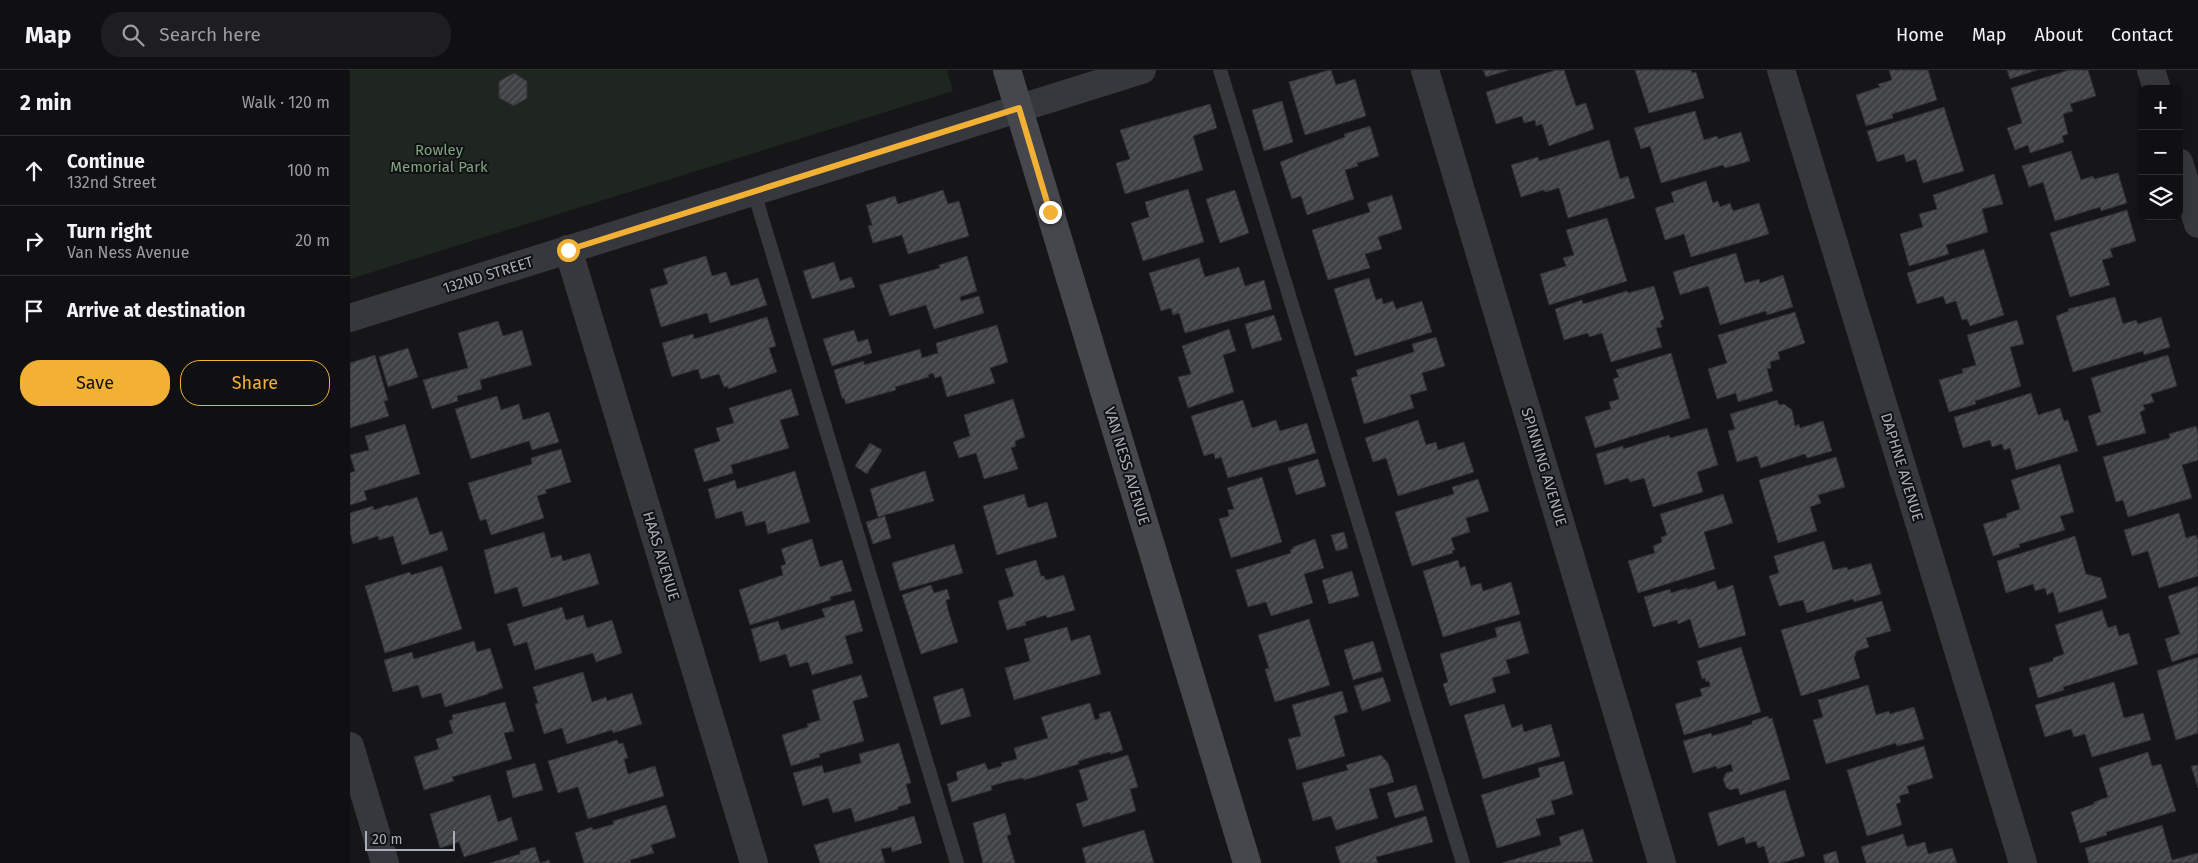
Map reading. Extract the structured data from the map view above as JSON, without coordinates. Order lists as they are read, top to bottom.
{
  "streets": {
    "main road": ["VAN NESS AVENUE"],
    "street": [
      "132ND STREET",
      "SPINNING AVENUE",
      "DAPHNE AVENUE",
      "HAAS AVENUE"
    ]
  },
  "crossings": [
    ["132ND STREET", "VAN NESS AVENUE"],
    ["132ND STREET", "HAAS AVENUE"]
  ],
  "parks": ["Rowley Memorial Park"],
  "scale_bar": "20 m",
  "page": {
    "header": "Map",
    "search": "Search here",
    "nav": [
      "Home",
      "Map",
      "About",
      "Contact"
    ],
    "heading": ["2 min", "Walk · 120 m"],
    "map_buttons": ["+", "−"],
    "list": [
      ["Continue", "132nd Street", "100 m"],
      ["Turn right", "Van Ness Avenue", "20 m"],
      "Arrive at destination"
    ],
    "buttons": ["Save", "Share"],
    "scale": "20 m"
  }
}
